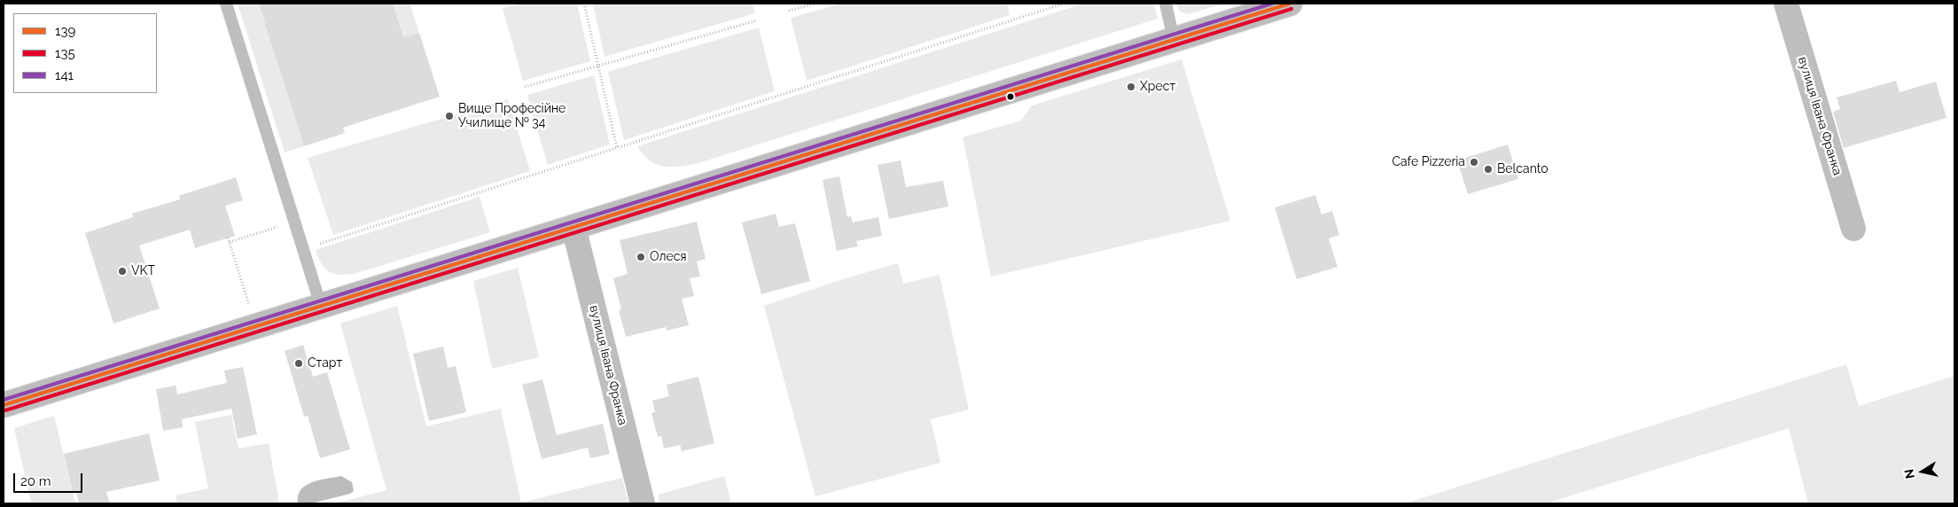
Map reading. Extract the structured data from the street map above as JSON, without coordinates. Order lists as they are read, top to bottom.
{
  "streets": {
    "street": ["вулиця Івана Франка"]
  },
  "places": [
    "Хрест",
    "Вище Професійне Училище № 34",
    "Cafe Pizzeria",
    "Belcanto",
    "Олеся",
    "VKT",
    "Старт"
  ],
  "lines": ["transit line 139", "transit line 141", "transit line 135"],
  "legend": ["139", "135", "141"],
  "scale_bar": "20 m",
  "north": "left"
}
